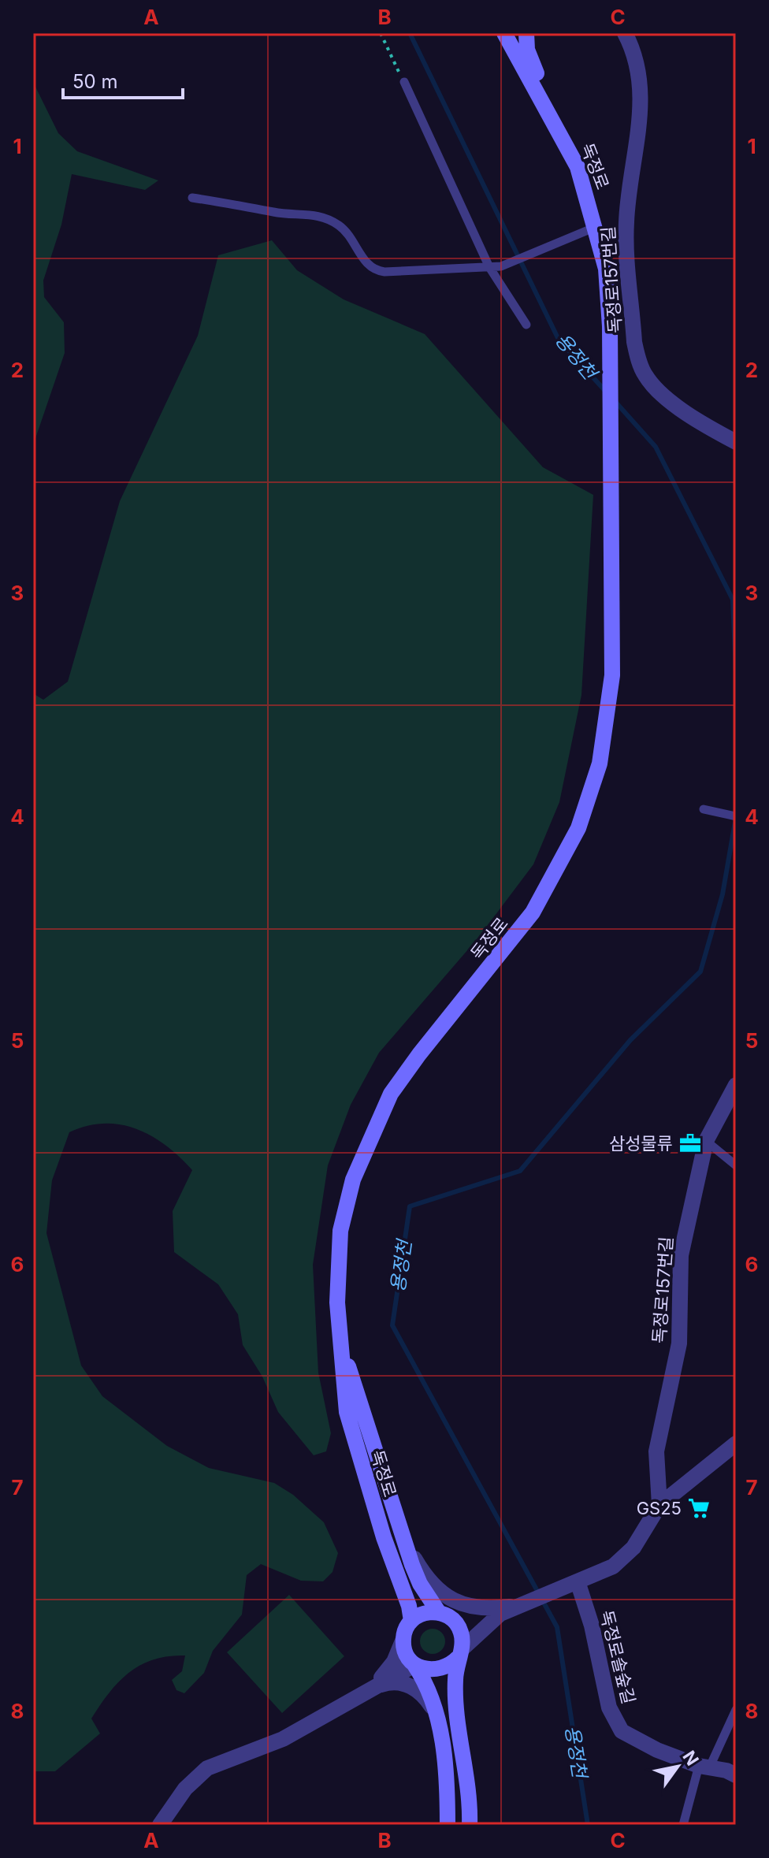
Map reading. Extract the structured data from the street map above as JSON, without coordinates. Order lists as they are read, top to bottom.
{
  "streets": {
    "street": ["독정로", "독정로157번길", "독정로솔숲길"]
  },
  "water": ["용정천"],
  "places": {
    "office": ["삼성물류"],
    "supermarket": ["GS25"]
  },
  "scale_bar": "50 m",
  "north": "top right",
  "grid": {
    "columns": ["A", "B", "C"],
    "rows": [
      "1",
      "2",
      "3",
      "4",
      "5",
      "6",
      "7",
      "8"
    ]
  }
}
